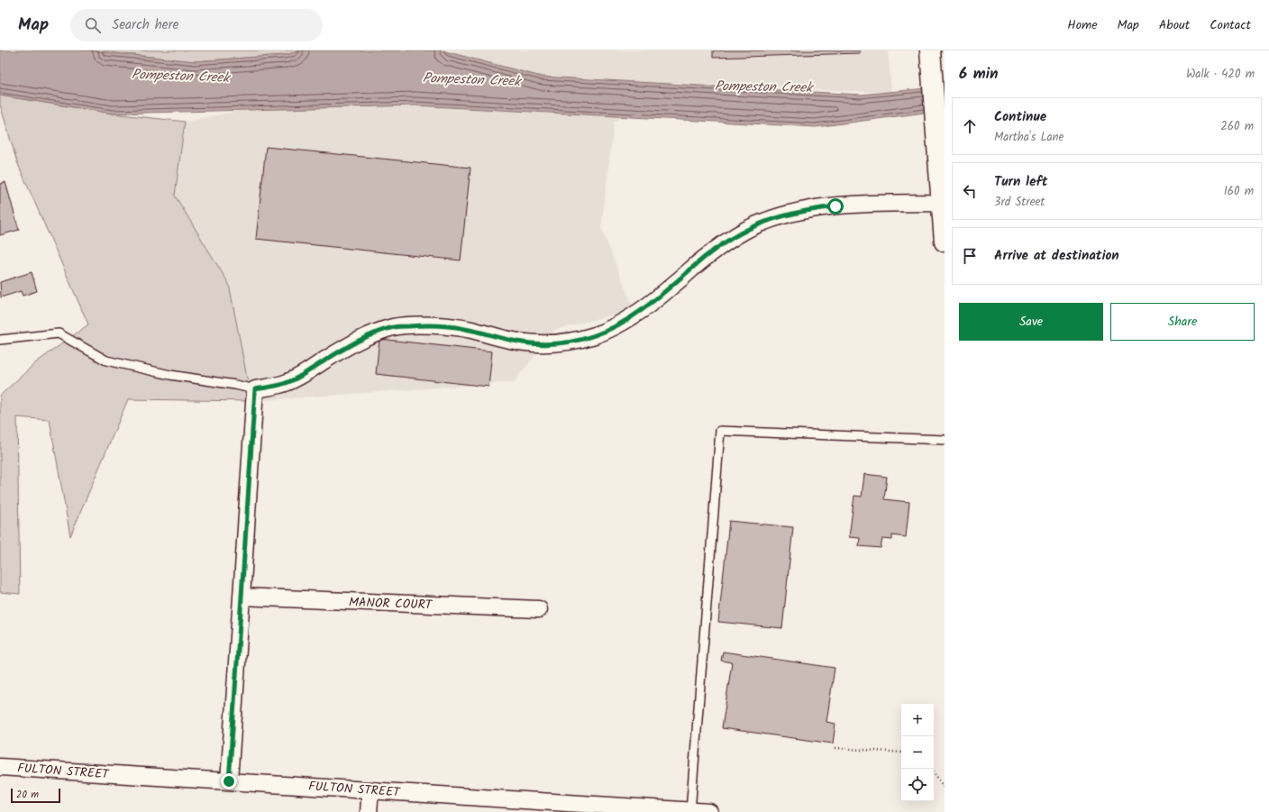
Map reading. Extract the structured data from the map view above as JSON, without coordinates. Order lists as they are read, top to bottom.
{
  "streets": {
    "street": ["MANOR COURT", "FULTON STREET"]
  },
  "water": ["Pompeston Creek"],
  "scale_bar": "20 m",
  "page": {
    "header": "Map",
    "search": "Search here",
    "nav": [
      "Home",
      "Map",
      "About",
      "Contact"
    ],
    "heading": ["6 min", "Walk · 420 m"],
    "list": [
      ["Continue", "Martha's Lane", "260 m"],
      ["Turn left", "3rd Street", "160 m"],
      "Arrive at destination"
    ],
    "buttons": ["Save", "Share"],
    "map_buttons": ["+", "−"],
    "scale": "20 m"
  }
}
